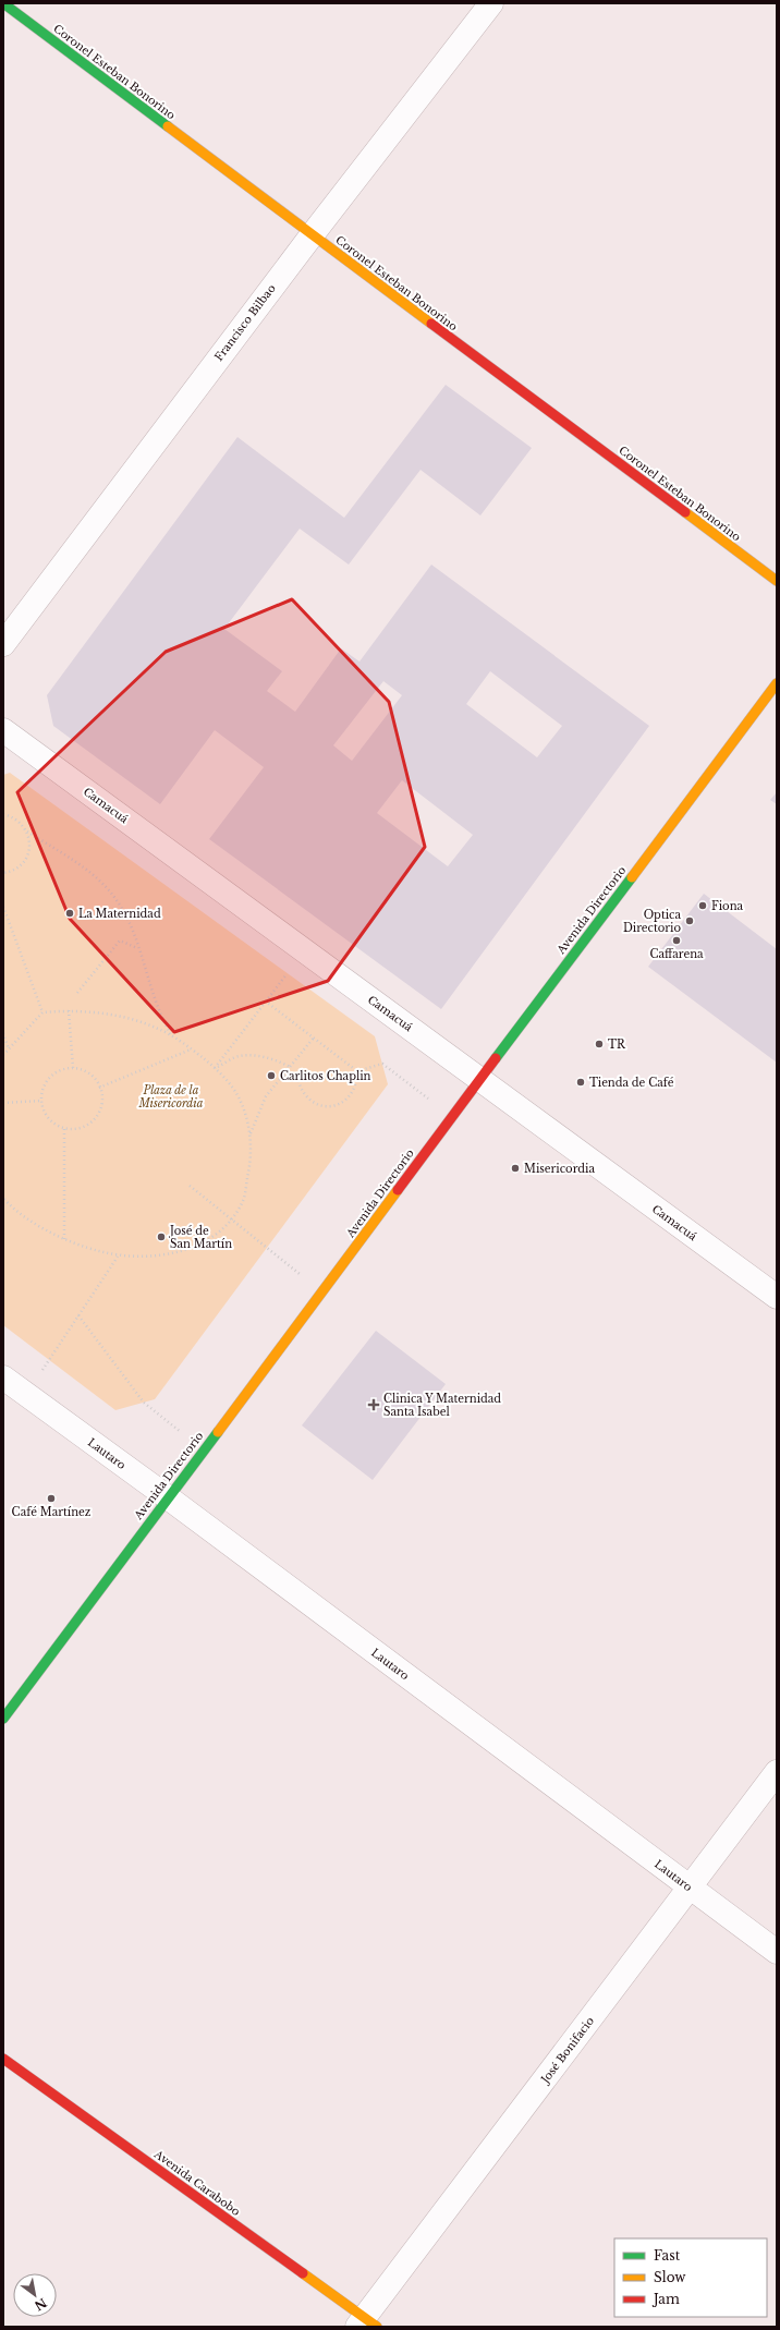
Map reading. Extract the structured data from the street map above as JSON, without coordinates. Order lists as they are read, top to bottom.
{
  "streets": {
    "main road": ["Coronel Esteban Bonorino", "Avenida Directorio", "Avenida Carabobo"],
    "street": [
      "Francisco Bilbao",
      "Camacuá",
      "Lautaro",
      "José Bonifacio"
    ]
  },
  "crossings": [
    ["Coronel Esteban Bonorino", "Francisco Bilbao"],
    ["Camacuá", "Avenida Directorio"],
    ["Avenida Directorio", "Lautaro"],
    ["Lautaro", "José Bonifacio"],
    ["José Bonifacio", "Avenida Carabobo"]
  ],
  "parks": ["Plaza de la Misericordia"],
  "places": {
    "other": [
      "Fiona",
      "La Maternidad",
      "Optica Directorio",
      "Caffarena",
      "TR",
      "Carlitos Chaplin",
      "Tienda de Café",
      "Misericordia",
      "José de San Martín",
      "Café Martínez"
    ],
    "health": ["Clinica Y Maternidad Santa Isabel"]
  },
  "legend": ["Fast", "Slow", "Jam"],
  "north": "bottom right"
}
